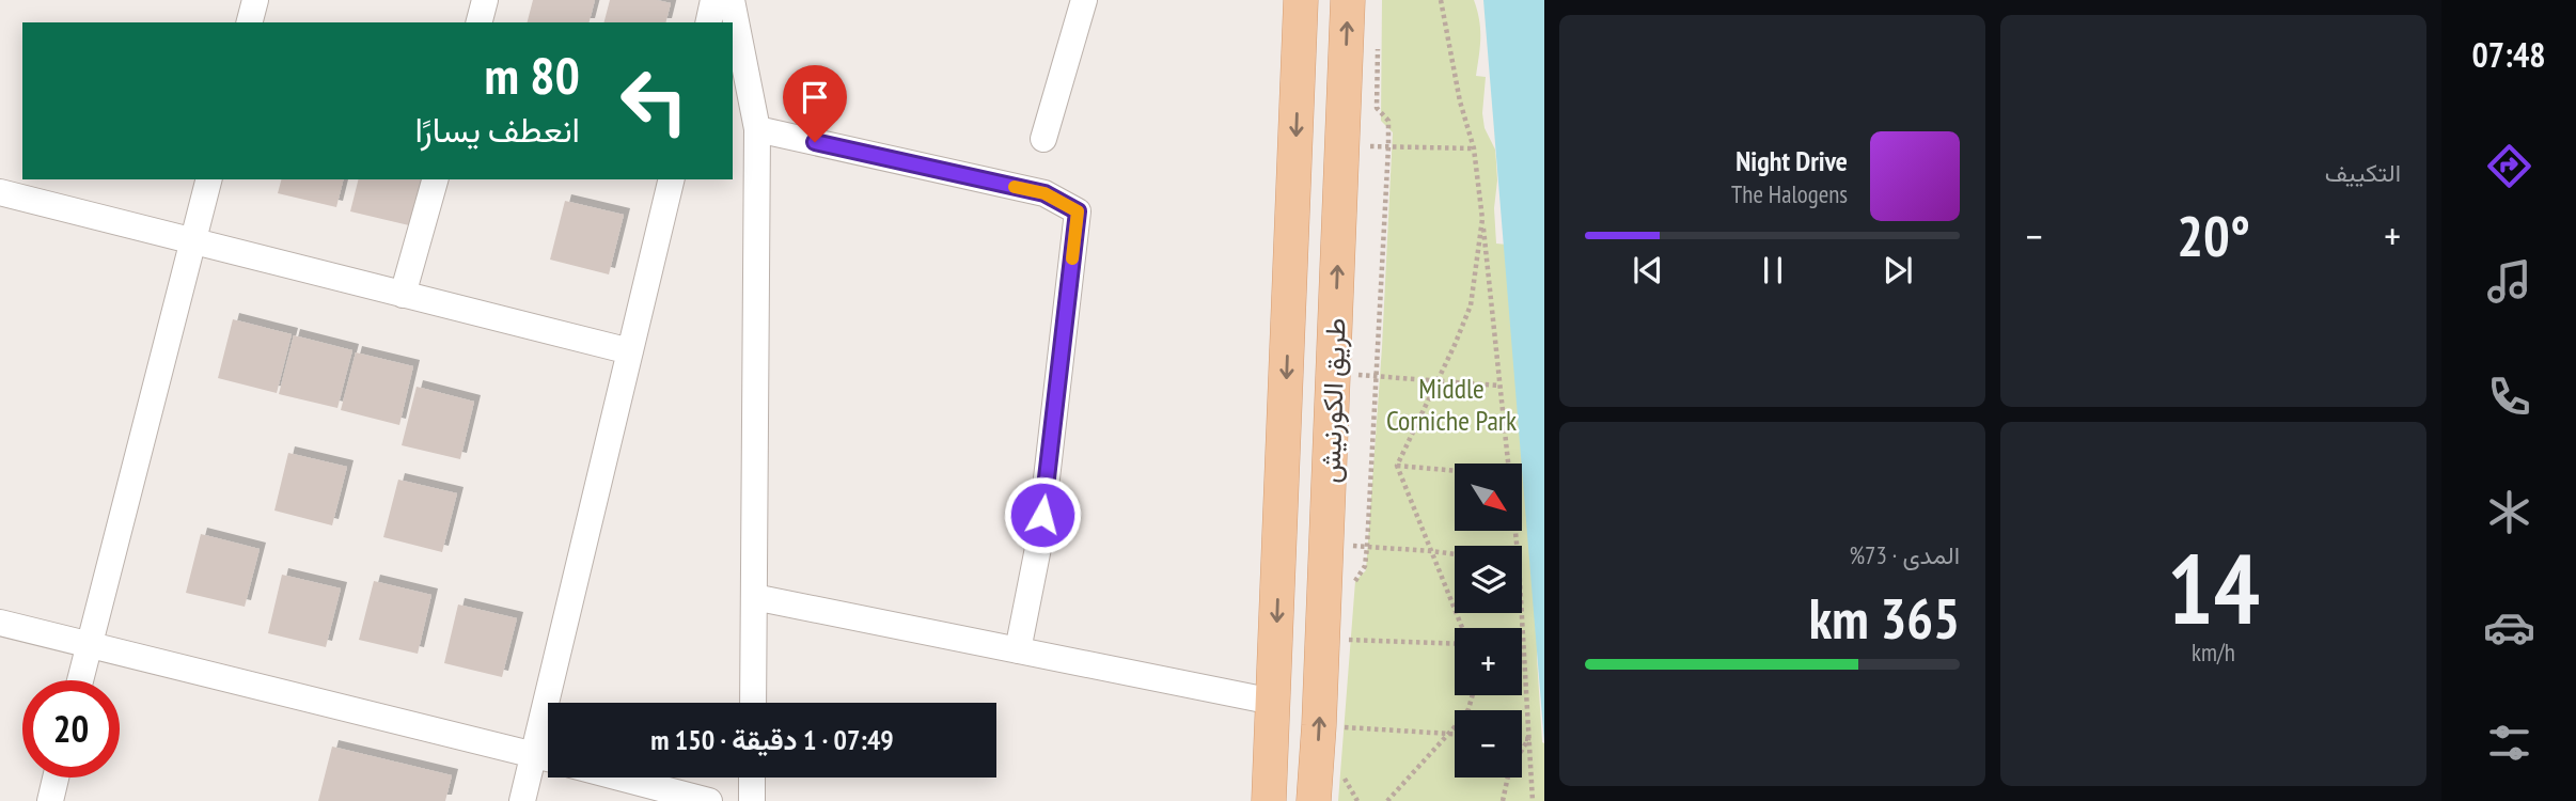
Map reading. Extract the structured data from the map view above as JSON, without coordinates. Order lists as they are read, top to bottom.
{
  "streets": {
    "main road": ["طريق الكورنيش"]
  },
  "parks": ["Middle Corniche Park"],
  "north": "bottom right",
  "page": {
    "tabs": "07:48",
    "tile": [
      "التكييف",
      ["14", "km/h"],
      ["المدى · 73%", "365 km"]
    ],
    "turn": ["80 m", "انعطف يسارًا"],
    "song": ["Night Drive", "The Halogens"],
    "heat": ["−", "20°", "+"],
    "map_buttons": ["+", "−"],
    "limit": "20",
    "trip": "07:49 · 1 دقيقة · 150 m"
  }
}
